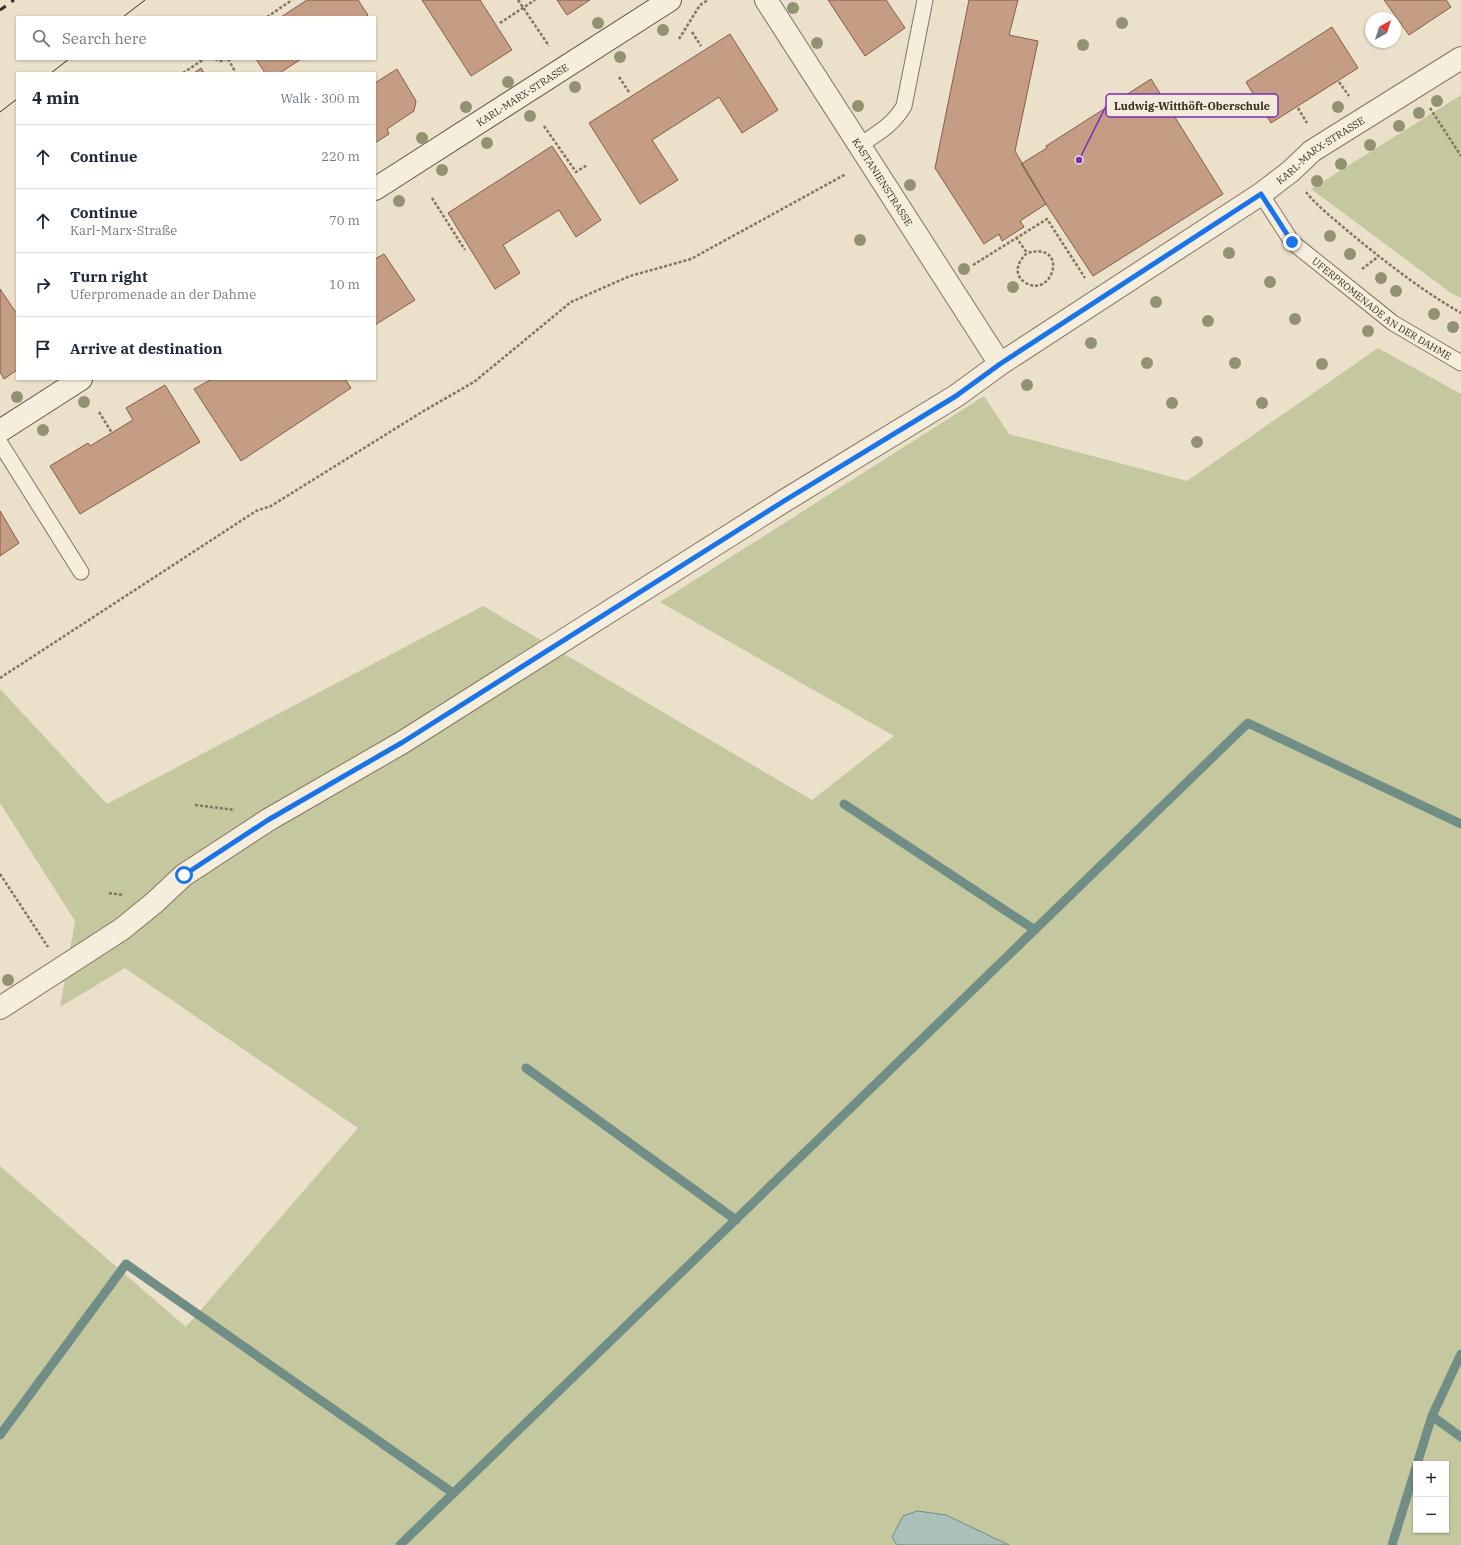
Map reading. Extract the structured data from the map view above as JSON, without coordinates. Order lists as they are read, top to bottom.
{
  "streets": {
    "street": ["KARL-MARX-STRASSE", "KASTANIENSTRASSE"],
    "lane": ["UFERPROMENADE AN DER DAHME"]
  },
  "crossings": [
    ["KARL-MARX-STRASSE", "KASTANIENSTRASSE"],
    ["KARL-MARX-STRASSE", "UFERPROMENADE AN DER DAHME"]
  ],
  "places": ["Ludwig-Witthöft-Oberschule"],
  "north": "top right",
  "page": {
    "search": "Search here",
    "heading": ["4 min", "Walk · 300 m"],
    "list": [
      ["Continue", "220 m"],
      ["Continue", "Karl-Marx-Straße", "70 m"],
      ["Turn right", "Uferpromenade an der Dahme", "10 m"],
      "Arrive at destination"
    ],
    "map_buttons": ["+", "−"]
  }
}
